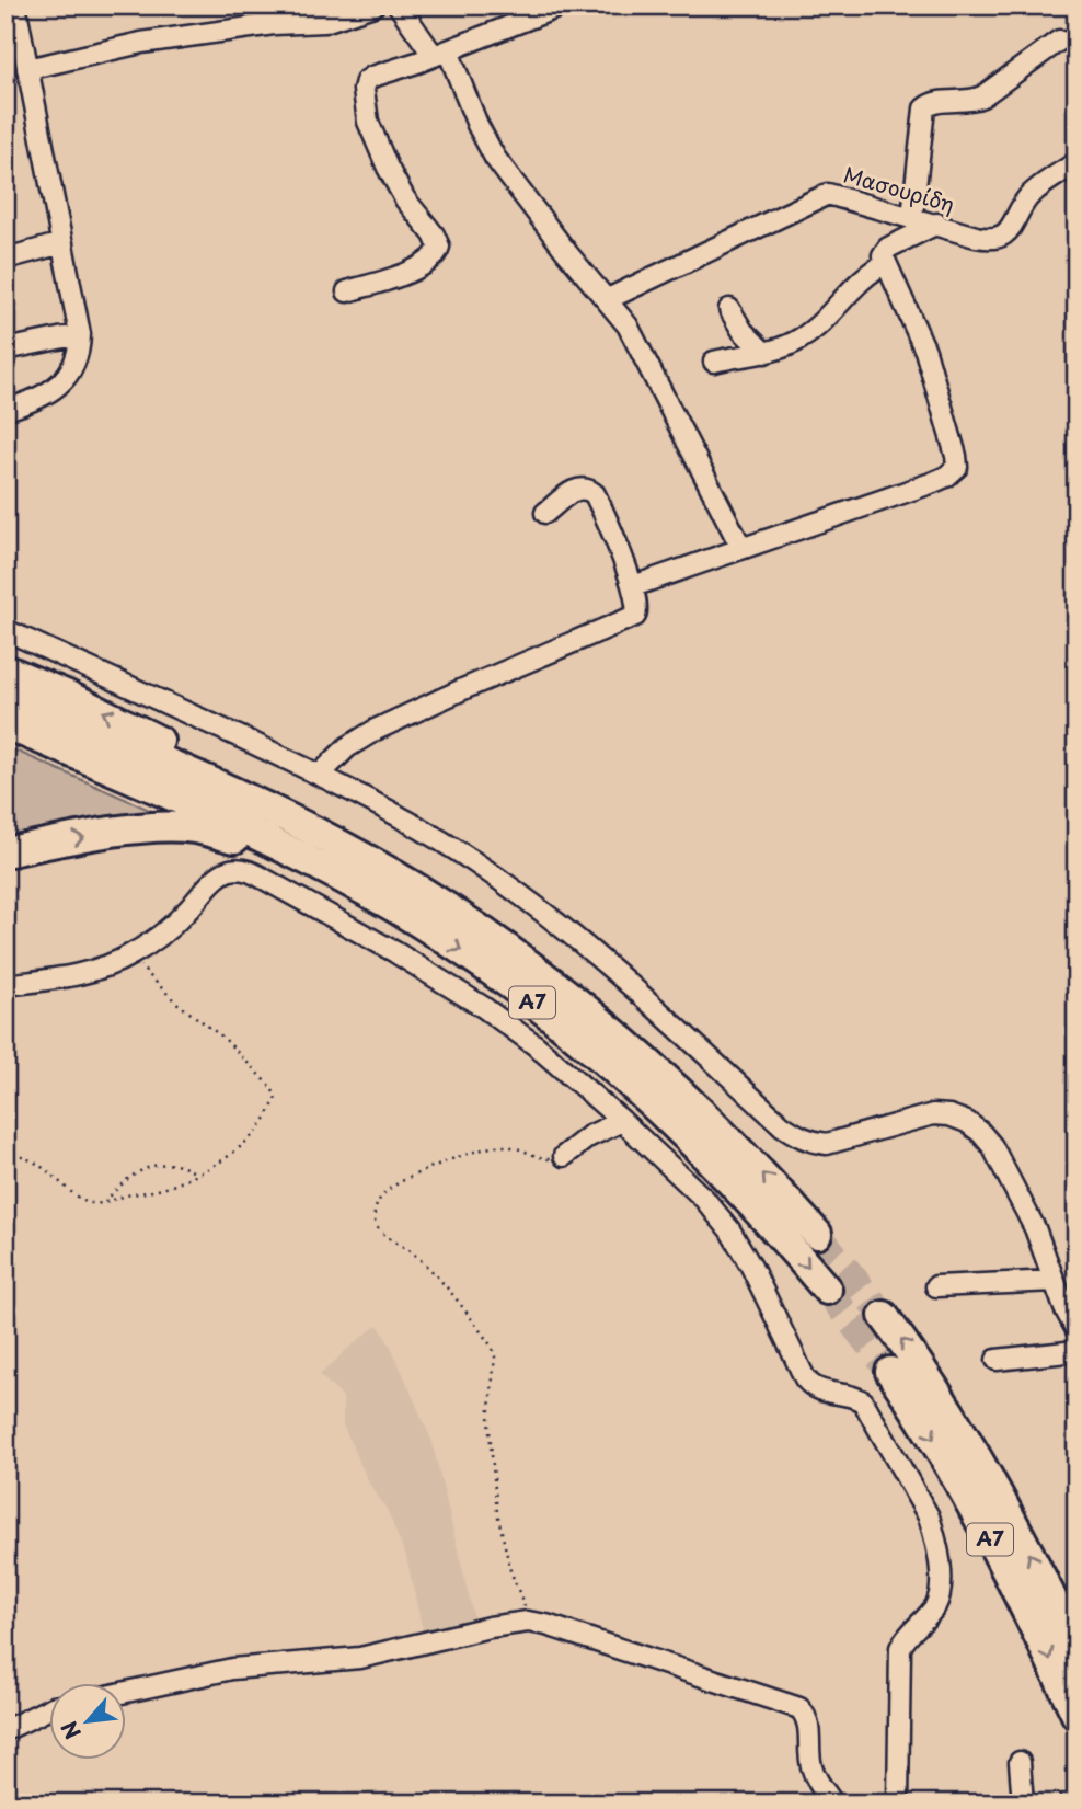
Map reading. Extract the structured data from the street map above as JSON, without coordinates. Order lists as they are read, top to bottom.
{
  "streets": {
    "highway": ["Α7"],
    "street": ["Μασουρίδη"]
  },
  "north": "bottom left"
}
